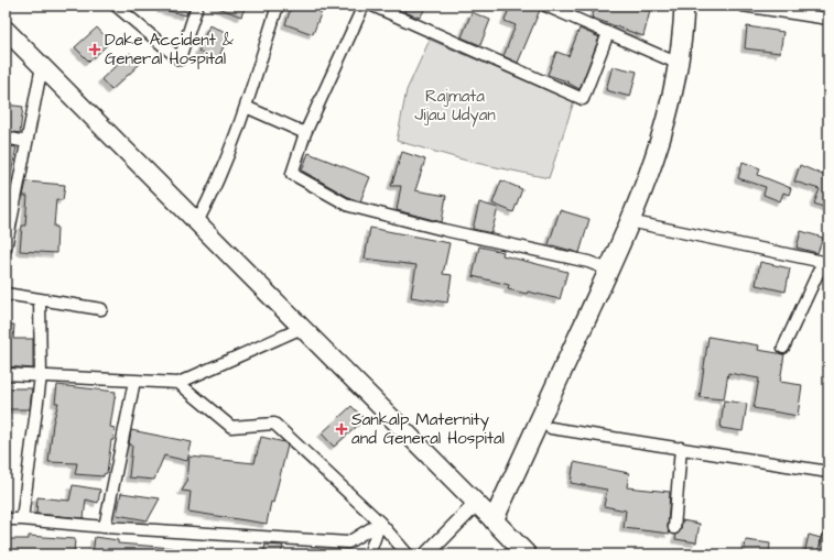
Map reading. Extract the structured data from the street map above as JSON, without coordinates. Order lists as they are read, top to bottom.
{
  "parks": ["Rajmata Jijau Udyan"],
  "places": {
    "health": ["Dake Accident & General Hospital", "Sankalp Maternity and General Hospital"]
  }
}
